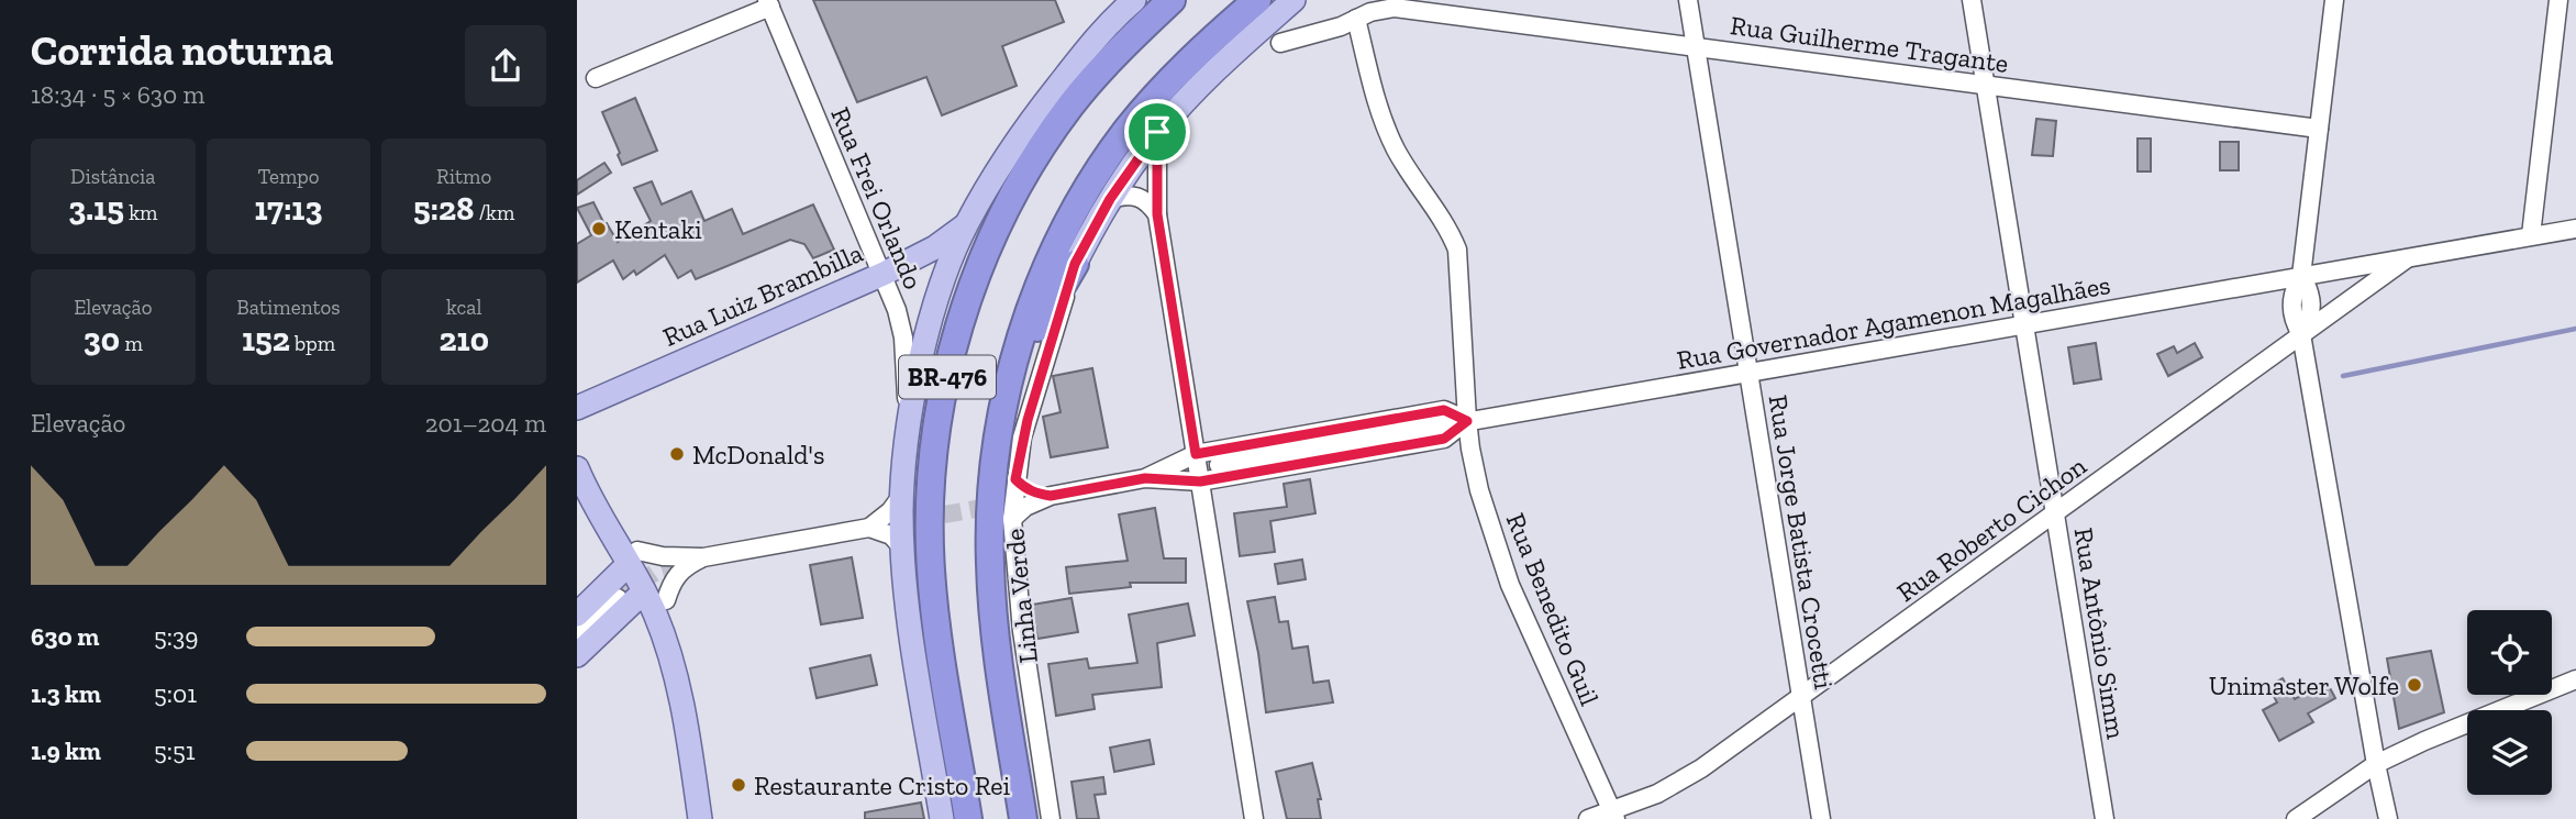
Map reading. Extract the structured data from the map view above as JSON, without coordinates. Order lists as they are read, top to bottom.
{
  "streets": {
    "highway": ["BR-476", "Linha Verde"],
    "main road": ["Rua Luiz Brambilla"],
    "street": [
      "Rua Guilherme Tragante",
      "Rua Frei Orlando",
      "Rua Governador Agamenon Magalhães",
      "Rua Roberto Cichon",
      "Rua Jorge Batista Crocetti",
      "Rua Benedito Guil",
      "Rua Antônio Simm"
    ]
  },
  "crossings": [
    ["Rua Guilherme Tragante", "Rua Jorge Batista Crocetti"],
    ["Rua Guilherme Tragante", "Rua Benedito Guil"],
    ["Rua Guilherme Tragante", "Rua Antônio Simm"],
    ["Rua Frei Orlando", "Rua Luiz Brambilla"],
    ["Rua Governador Agamenon Magalhães", "Rua Roberto Cichon"],
    ["Rua Governador Agamenon Magalhães", "Rua Jorge Batista Crocetti"],
    ["Rua Governador Agamenon Magalhães", "Rua Benedito Guil"],
    ["Rua Governador Agamenon Magalhães", "Rua Antônio Simm"],
    ["Rua Roberto Cichon", "Rua Jorge Batista Crocetti"],
    ["Rua Roberto Cichon", "Rua Benedito Guil"],
    ["Rua Roberto Cichon", "Rua Antônio Simm"]
  ],
  "places": [
    "Kentaki",
    "McDonald's",
    "Unimaster Wolfe",
    "Restaurante Cristo Rei"
  ],
  "page": {
    "heading": ["Corrida noturna", "18:34 · 5 × 630 m"],
    "stats": [
      ["Distância", "3.15 km"],
      ["Tempo", "17:13"],
      ["Ritmo", "5:28 /km"],
      ["Elevação", "30 m"],
      ["Batimentos", "152 bpm"],
      ["kcal", "210"]
    ],
    "chart": ["Elevação", "201–204 m"],
    "list": [
      {
        "name": "630 m",
        "note": "5:39"
      },
      {
        "name": "1.3 km",
        "note": "5:01"
      },
      {
        "name": "1.9 km",
        "note": "5:51"
      }
    ]
  }
}
